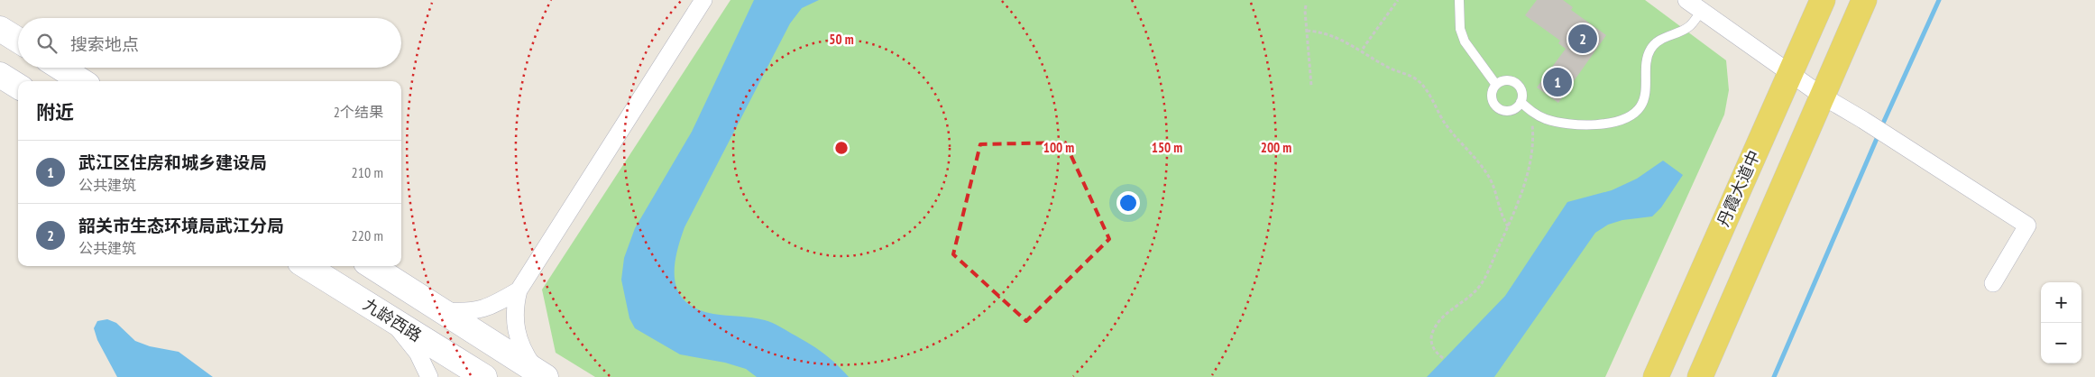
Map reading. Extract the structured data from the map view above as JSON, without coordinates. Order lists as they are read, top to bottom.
{
  "streets": {
    "main road": ["丹霞大道中", "九龄西路"]
  },
  "page": {
    "search": "搜索地点",
    "pins": ["2", "1"],
    "heading": ["附近", "2个结果"],
    "list": [
      {
        "mark": "1",
        "name": "武江区住房和城乡建设局",
        "note": "公共建筑",
        "value": "210 m"
      },
      {
        "mark": "2",
        "name": "韶关市生态环境局武江分局",
        "note": "公共建筑",
        "value": "220 m"
      }
    ],
    "map_buttons": ["+", "−"]
  },
  "rings": [
    "50 m",
    "100 m",
    "150 m",
    "200 m"
  ]
}
